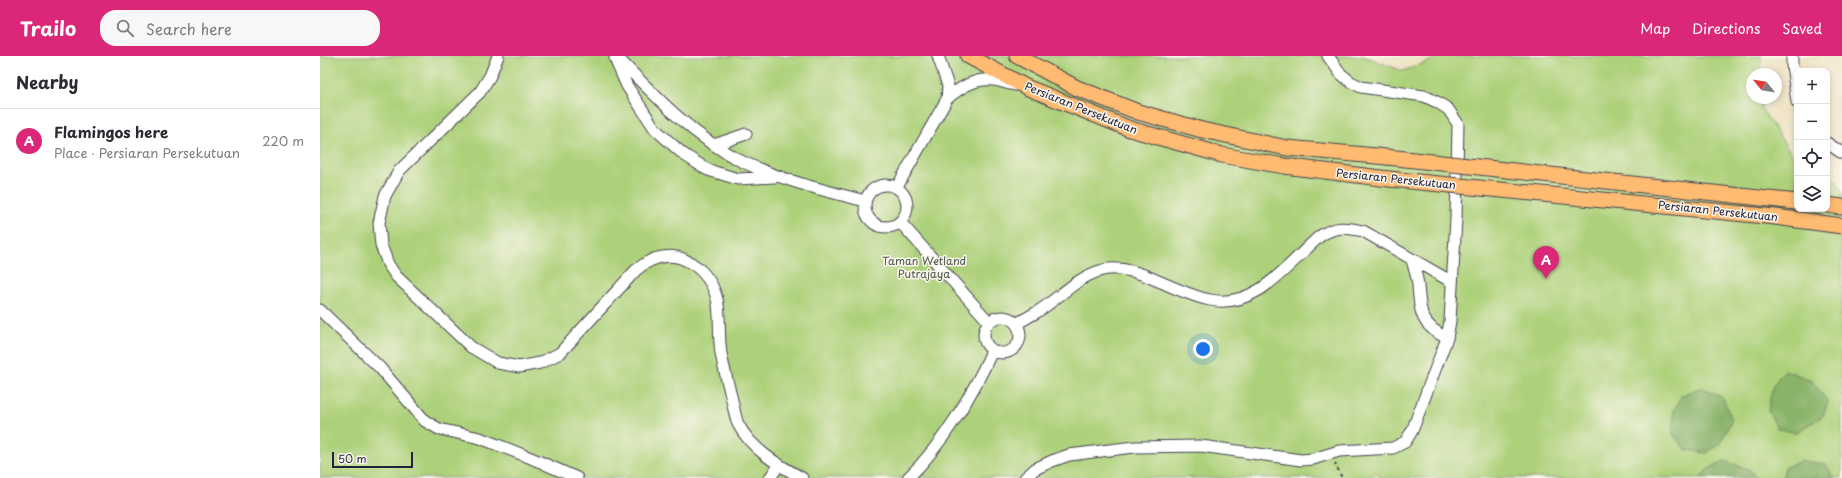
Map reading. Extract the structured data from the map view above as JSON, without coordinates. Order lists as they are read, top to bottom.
{
  "streets": {
    "main road": ["Persiaran Persekutuan"]
  },
  "parks": ["Taman Wetland Putrajaya"],
  "scale_bar": "50 m",
  "north": "top left",
  "page": {
    "header": "Trailo",
    "search": "Search here",
    "nav": ["Map", "Directions", "Saved"],
    "heading": "Nearby",
    "map_buttons": ["+", "−"],
    "list": [
      {
        "mark": "A",
        "name": "Flamingos here",
        "note": "Place · Persiaran Persekutuan",
        "value": "220 m"
      }
    ],
    "pins": "A",
    "scale": "50 m"
  }
}
